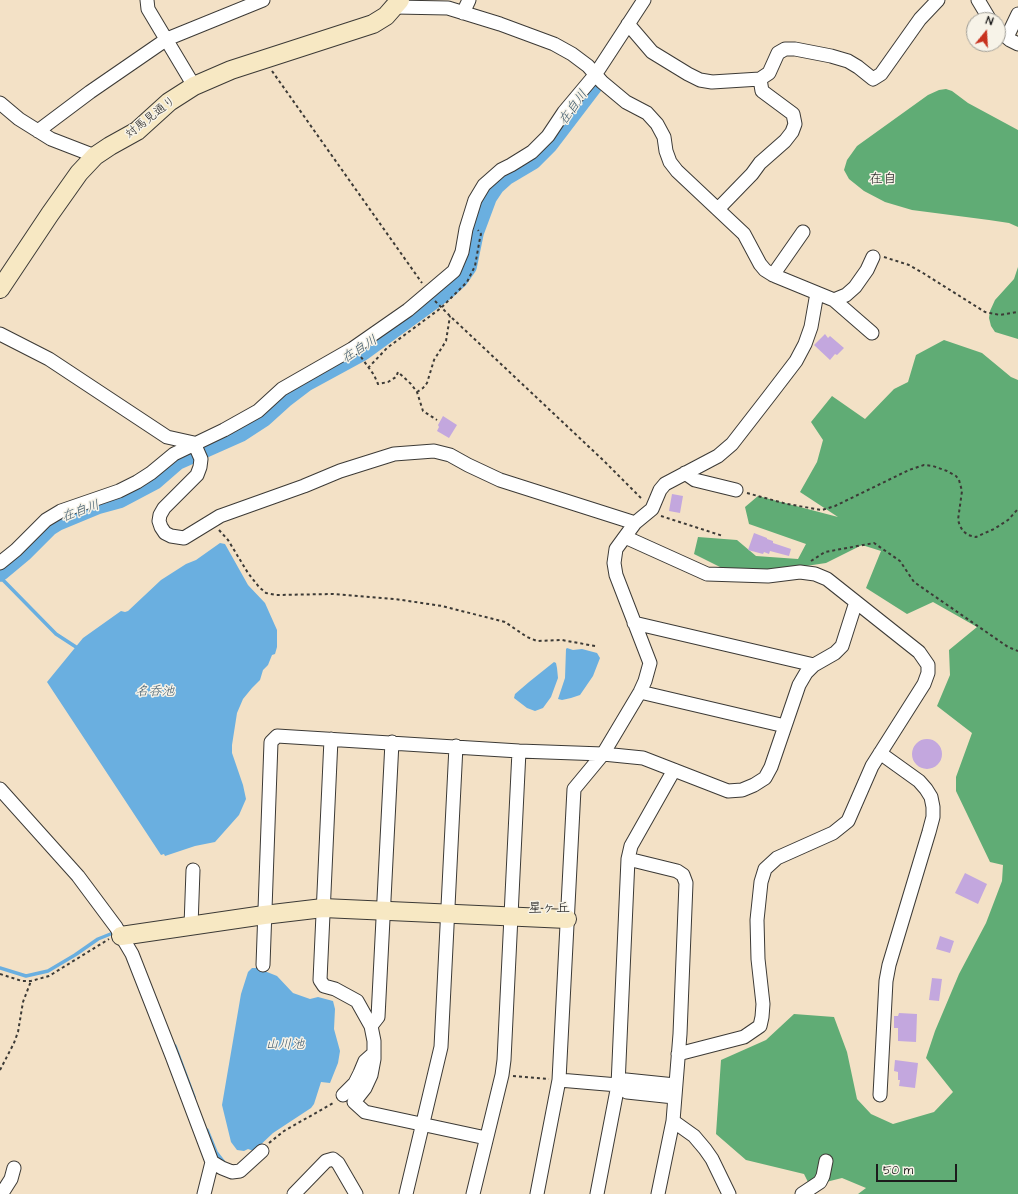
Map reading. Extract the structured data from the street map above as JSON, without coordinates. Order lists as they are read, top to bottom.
{
  "streets": {
    "street": ["対馬見通り"]
  },
  "districts": ["在自", "星ヶ丘"],
  "water": ["在自川", "名呑池", "山川池"],
  "scale_bar": "50 m",
  "north": "top"
}
